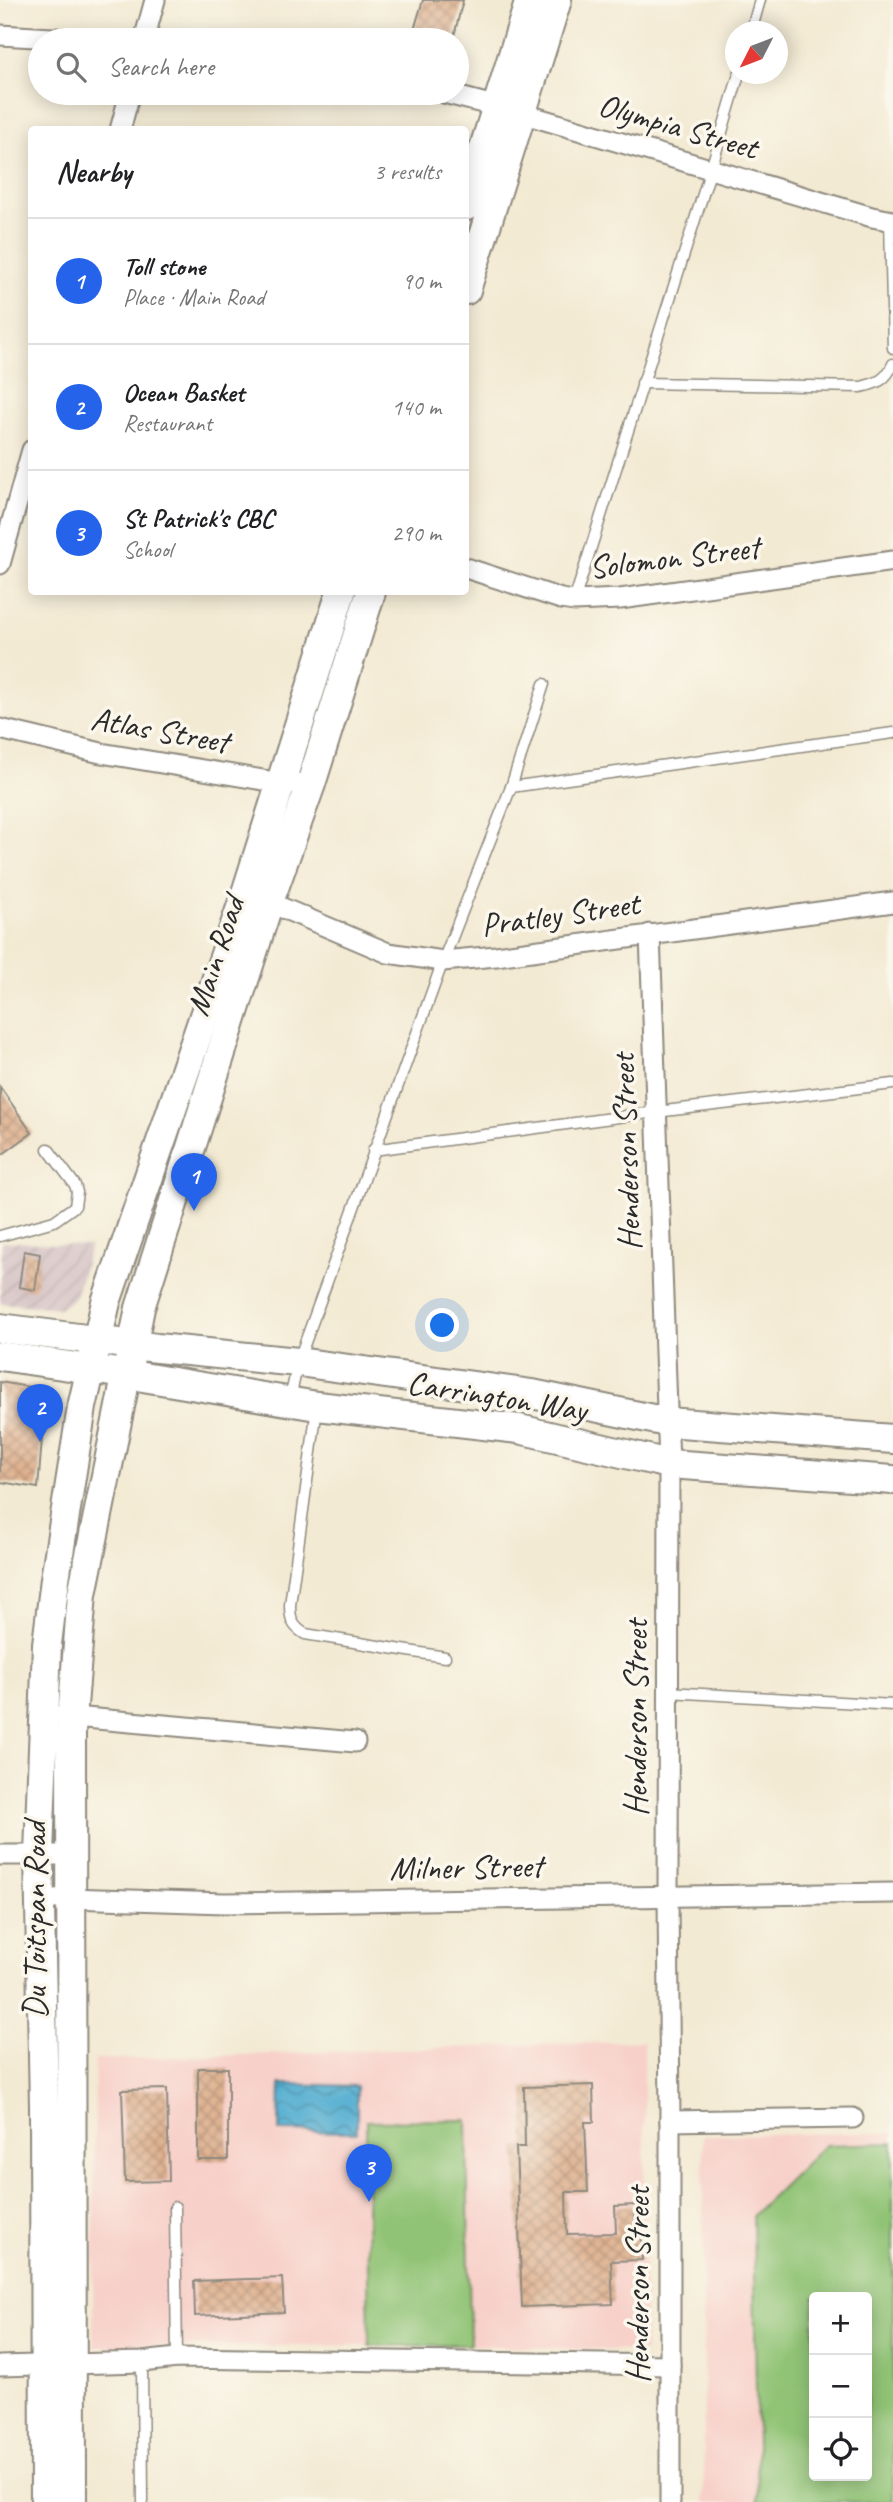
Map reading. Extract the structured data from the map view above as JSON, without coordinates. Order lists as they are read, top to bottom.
{
  "streets": {
    "street": [
      "Olympia Street",
      "Solomon Street",
      "Atlas Street",
      "Pratley Street",
      "Main Road",
      "Henderson Street",
      "Carrington Way",
      "Milner Street",
      "Du Toitspan Road"
    ]
  },
  "crossings": [
    ["Atlas Street", "Main Road"],
    ["Pratley Street", "Main Road"],
    ["Pratley Street", "Henderson Street"],
    ["Main Road", "Carrington Way"],
    ["Main Road", "Du Toitspan Road"],
    ["Henderson Street", "Carrington Way"],
    ["Henderson Street", "Milner Street"],
    ["Carrington Way", "Du Toitspan Road"],
    ["Milner Street", "Du Toitspan Road"]
  ],
  "north": "bottom left",
  "page": {
    "search": "Search here",
    "heading": ["Nearby", "3 results"],
    "list": [
      {
        "mark": "1",
        "name": "Toll stone",
        "note": "Place · Main Road",
        "value": "90 m"
      },
      {
        "mark": "2",
        "name": "Ocean Basket",
        "note": "Restaurant",
        "value": "140 m"
      },
      {
        "mark": "3",
        "name": "St Patrick's CBC",
        "note": "School",
        "value": "290 m"
      }
    ],
    "pins": ["1", "2", "3"],
    "map_buttons": ["+", "−"]
  }
}
